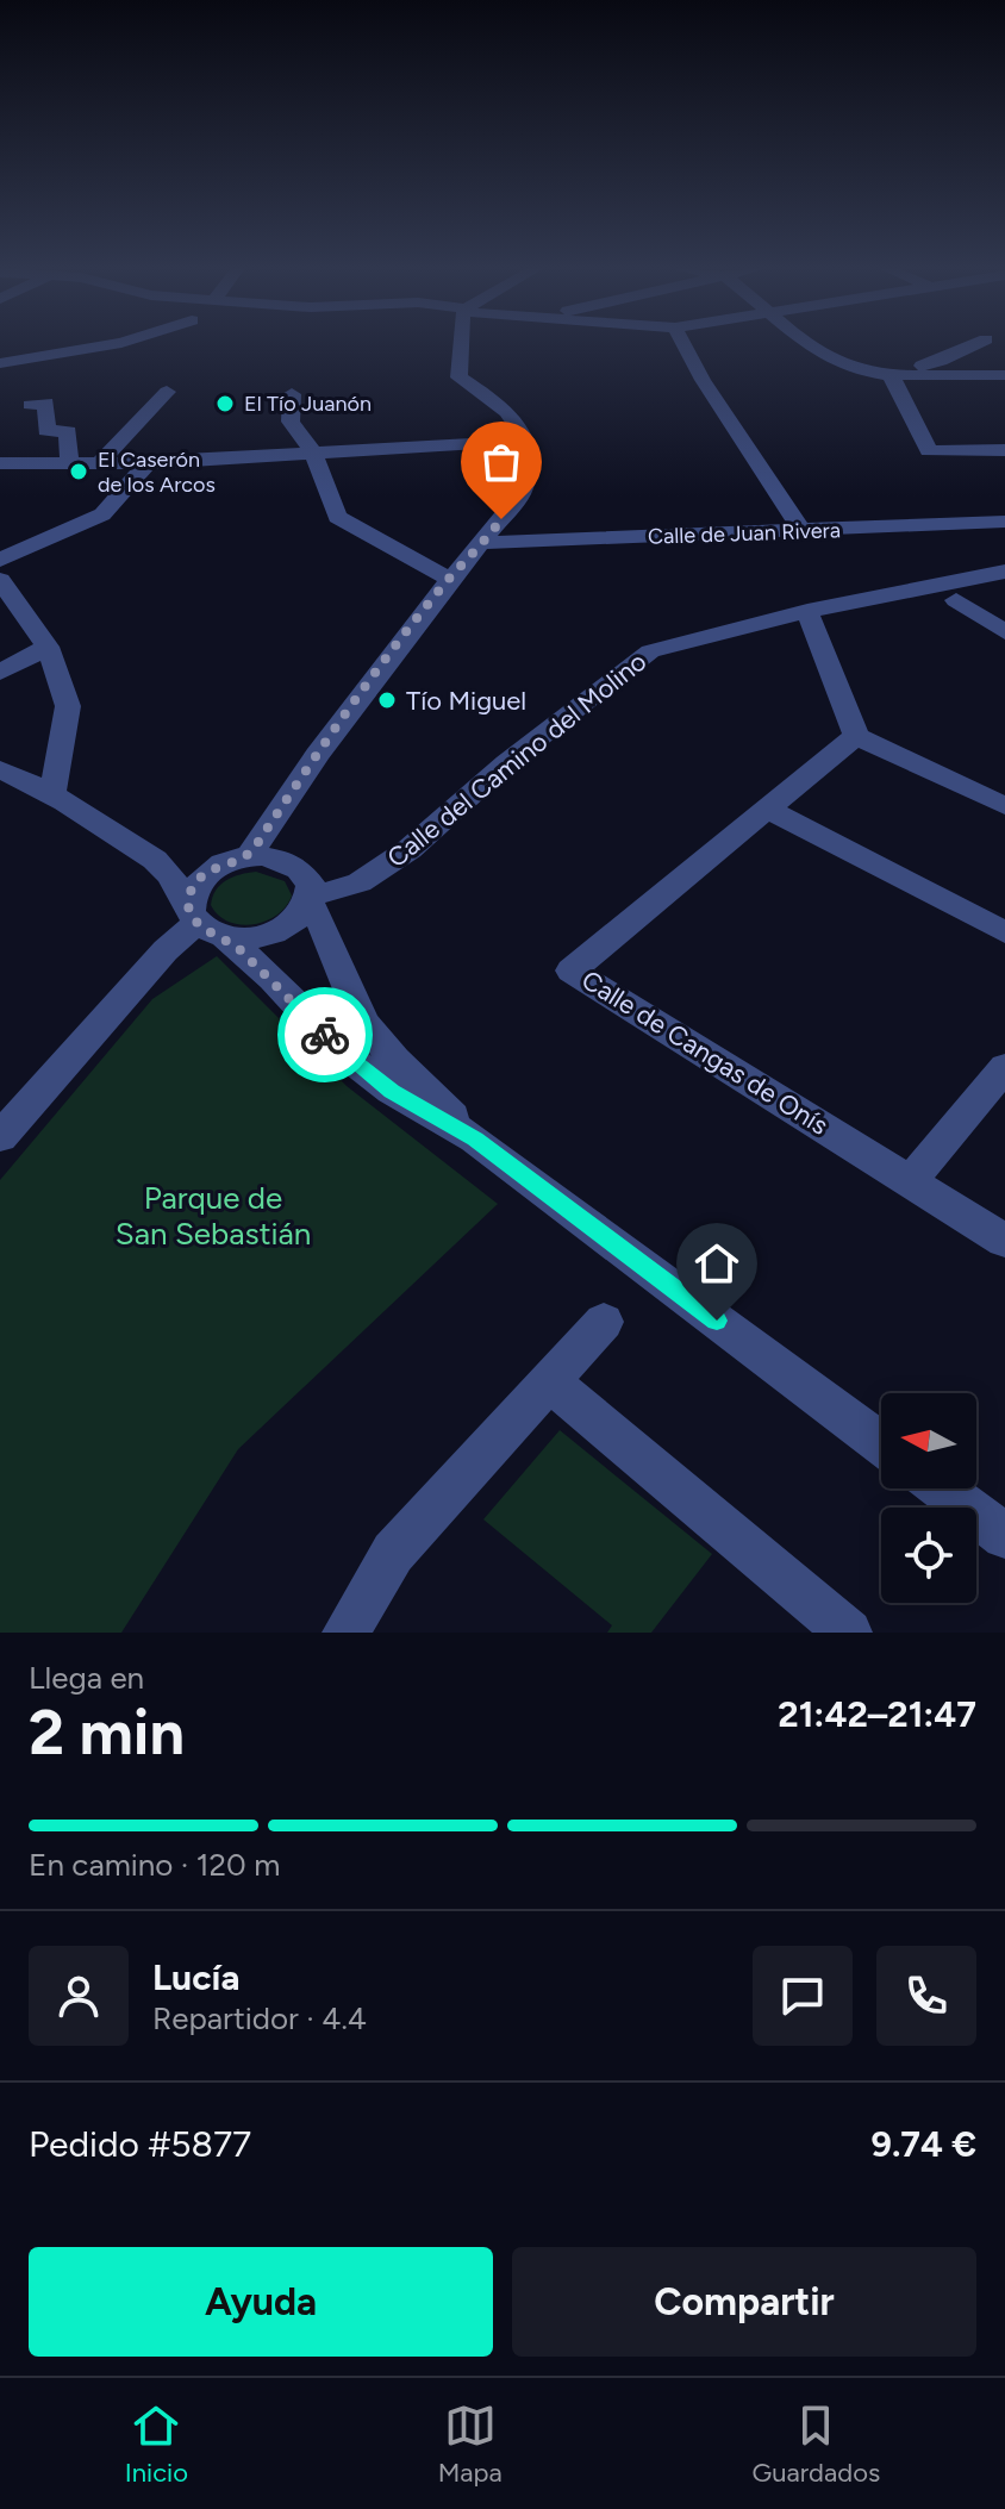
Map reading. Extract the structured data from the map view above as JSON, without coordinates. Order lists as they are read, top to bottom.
{
  "streets": {
    "street": ["Calle de Juan Rivera", "Calle del Camino del Molino", "Calle de Cangas de Onís"]
  },
  "parks": ["Parque de San Sebastián"],
  "places": ["El Tío Juanón", "El Caserón de los Arcos", "Tío Miguel"],
  "north": "left",
  "page": {
    "heading": ["2 min", "Llega en", "21:42–21:47"],
    "panel": [
      "Lucía",
      "Repartidor · 4.4",
      "Pedido #5877",
      "9.74 €"
    ],
    "bar": "En camino · 120 m",
    "buttons": ["Ayuda", "Compartir"],
    "tabs": ["Inicio", "Mapa", "Guardados"]
  }
}
